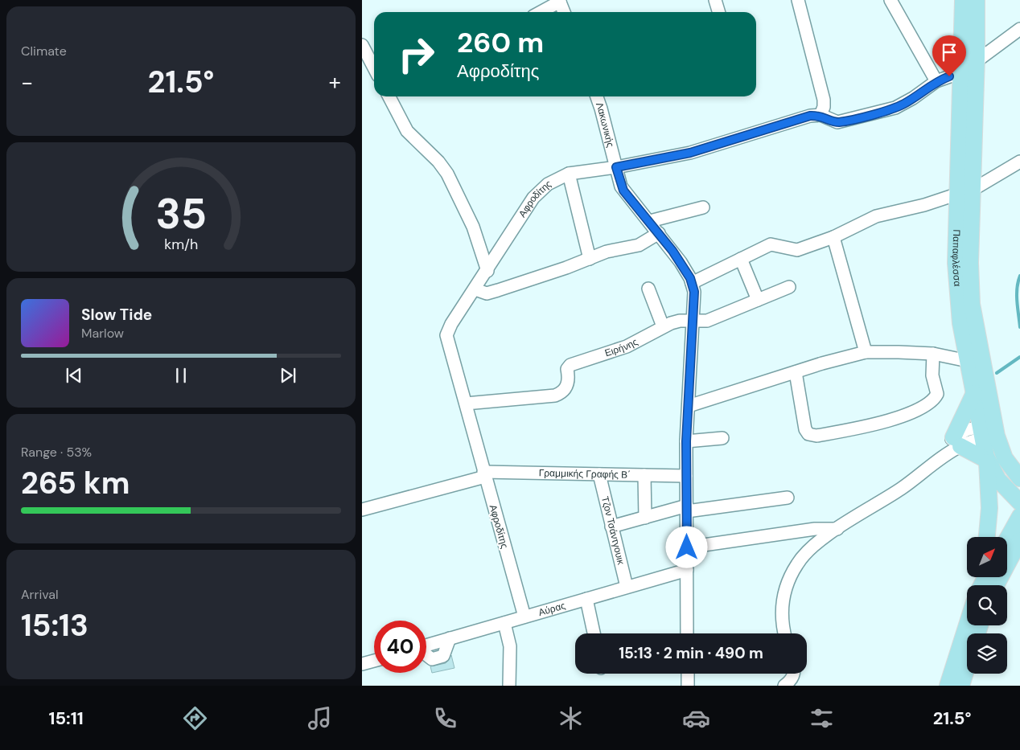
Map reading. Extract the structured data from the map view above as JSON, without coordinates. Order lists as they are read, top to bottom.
{
  "streets": {
    "main road": ["Παπαφλέσσα"],
    "street": [
      "Λακωνικής",
      "Αφροδίτης",
      "Ειρήνης",
      "Γραμμικής Γραφής Β΄",
      "Τζον Τσάντγουικ",
      "Αύρας"
    ]
  },
  "crossings": [
    ["Λακωνικής", "Αφροδίτης"],
    ["Λακωνικής", "Ειρήνης"],
    ["Λακωνικής", "Γραμμικής Γραφής Β΄"],
    ["Λακωνικής", "Αύρας"],
    ["Αφροδίτης", "Παπαφλέσσα"],
    ["Αφροδίτης", "Ειρήνης"],
    ["Αφροδίτης", "Γραμμικής Γραφής Β΄"],
    ["Αφροδίτης", "Αύρας"],
    ["Γραμμικής Γραφής Β΄", "Τζον Τσάντγουικ"],
    ["Τζον Τσάντγουικ", "Αύρας"]
  ],
  "north": "top right",
  "page": {
    "tile": [
      "Climate",
      ["Range · 53%", "265 km"],
      ["Arrival", "15:13"]
    ],
    "turn": ["260 m", "Αφροδίτης"],
    "heat": ["−", "21.5°", "+"],
    "song": ["Slow Tide", "Marlow"],
    "limit": "40",
    "trip": "15:13 · 2 min · 490 m",
    "tabs": ["15:11", "21.5°"],
    "gauge": ["35", "km/h"]
  }
}
